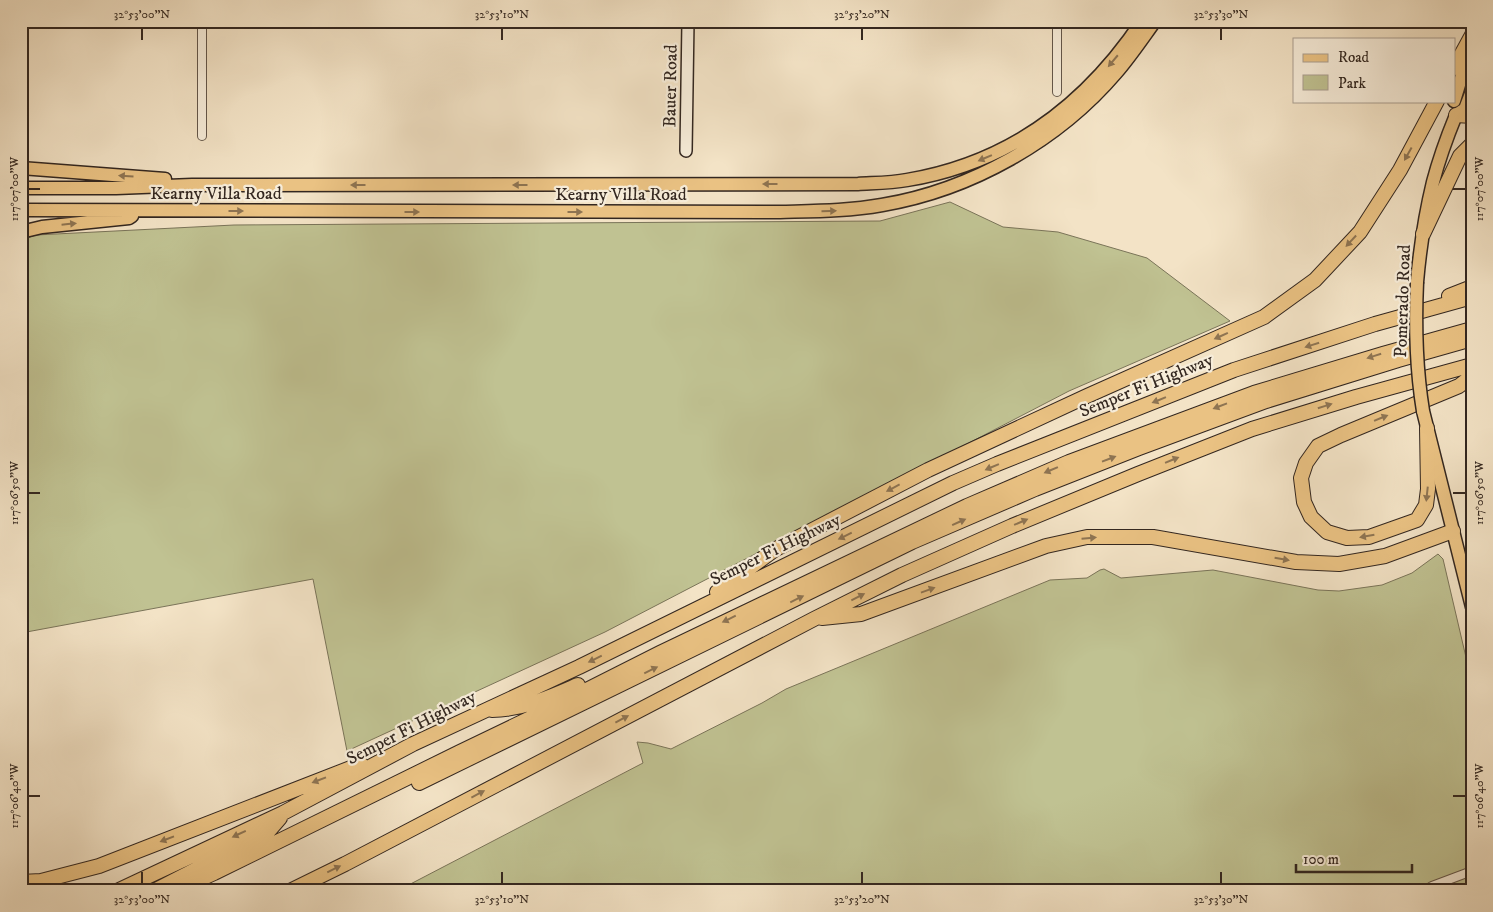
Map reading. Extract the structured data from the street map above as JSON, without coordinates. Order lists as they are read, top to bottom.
{
  "streets": {
    "highway": ["Semper Fi Highway"],
    "main road": ["Kearny Villa Road", "Pomerado Road"],
    "street": ["Bauer Road"]
  },
  "legend": ["Road", "Park"],
  "scale_bar": "100 m",
  "coordinates": [
    "32°53'00\"N",
    "32°53'10\"N",
    "32°53'20\"N",
    "32°53'30\"N",
    "117°07'00\"W",
    "117°06'50\"W",
    "117°06'40\"W"
  ]
}
